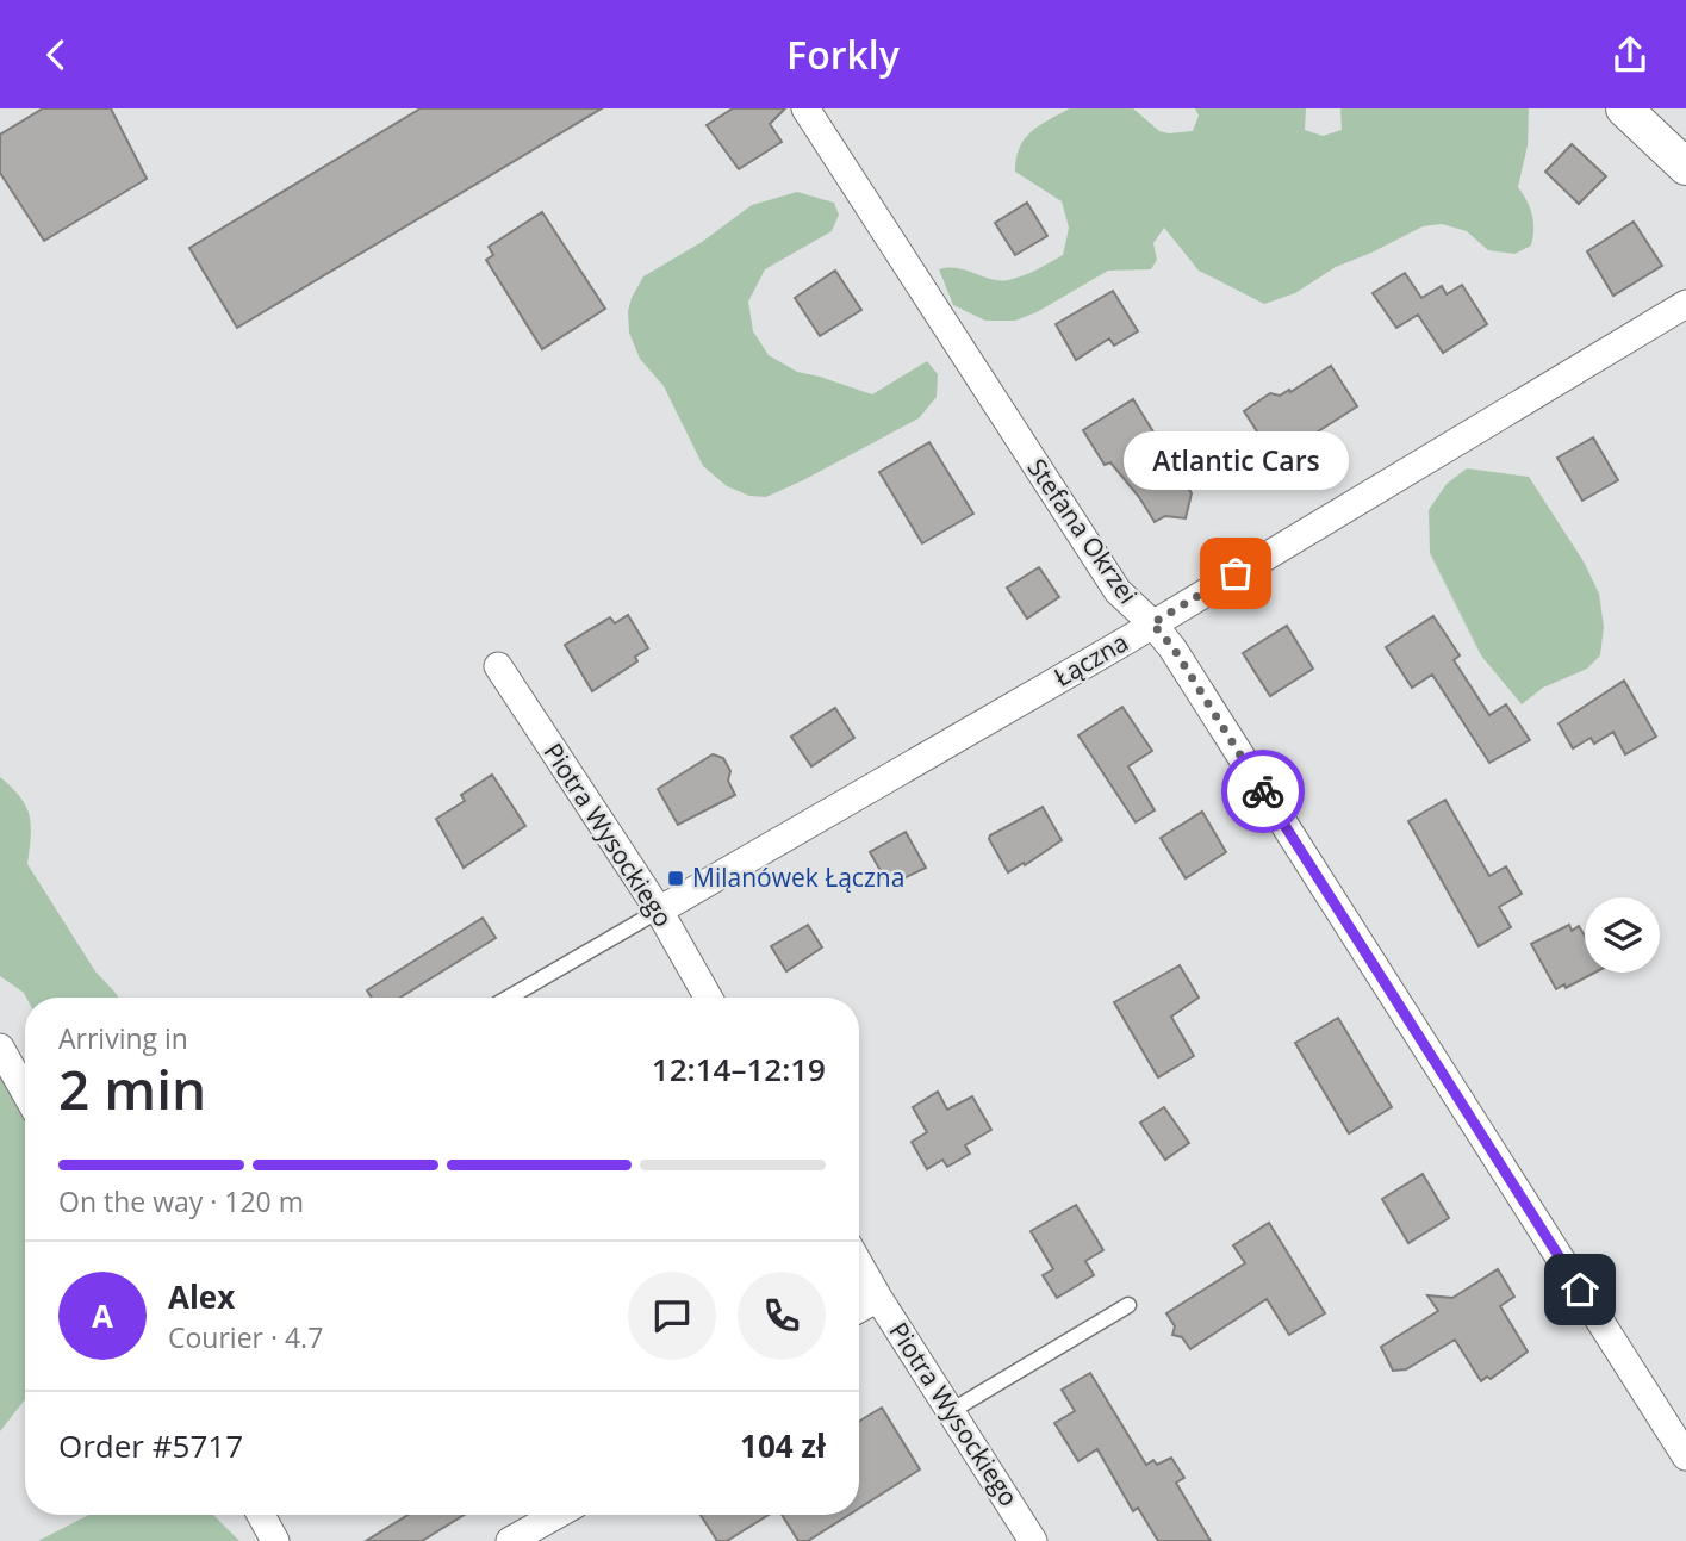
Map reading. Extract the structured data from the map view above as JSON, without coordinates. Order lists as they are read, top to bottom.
{
  "streets": {
    "street": ["Stefana Okrzei", "Łączna", "Piotra Wysockiego"]
  },
  "crossings": [
    ["Stefana Okrzei", "Łączna"],
    ["Łączna", "Piotra Wysockiego"]
  ],
  "places": {
    "other": ["Atlantic Cars"],
    "transit": ["Milanówek Łączna"]
  },
  "page": {
    "header": "Forkly",
    "bubble": "Atlantic Cars",
    "heading": ["2 min", "Arriving in", "12:14–12:19"],
    "panel": [
      "Alex",
      "Courier · 4.7",
      "Order #5717",
      "104 zł"
    ],
    "bar": "On the way · 120 m",
    "round": "A"
  }
}
